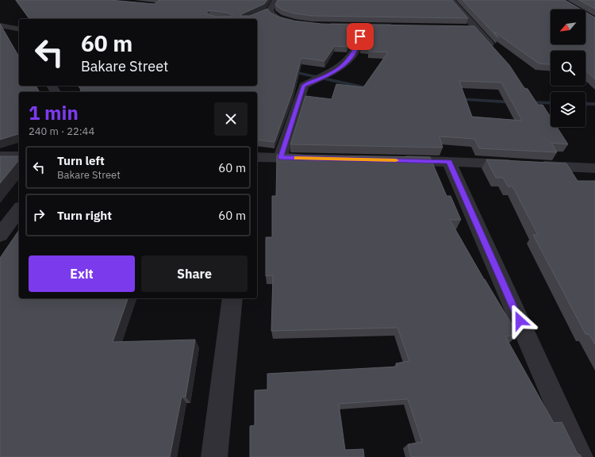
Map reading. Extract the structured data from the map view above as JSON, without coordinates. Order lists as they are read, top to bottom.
{
  "north": "bottom left",
  "page": {
    "turn": ["60 m", "Bakare Street"],
    "heading": ["1 min", "240 m · 22:44"],
    "list": [
      {
        "name": "Turn left",
        "note": "Bakare Street",
        "value": "60 m"
      },
      {
        "name": "Turn right",
        "value": "60 m"
      }
    ],
    "buttons": ["Exit", "Share"]
  }
}
